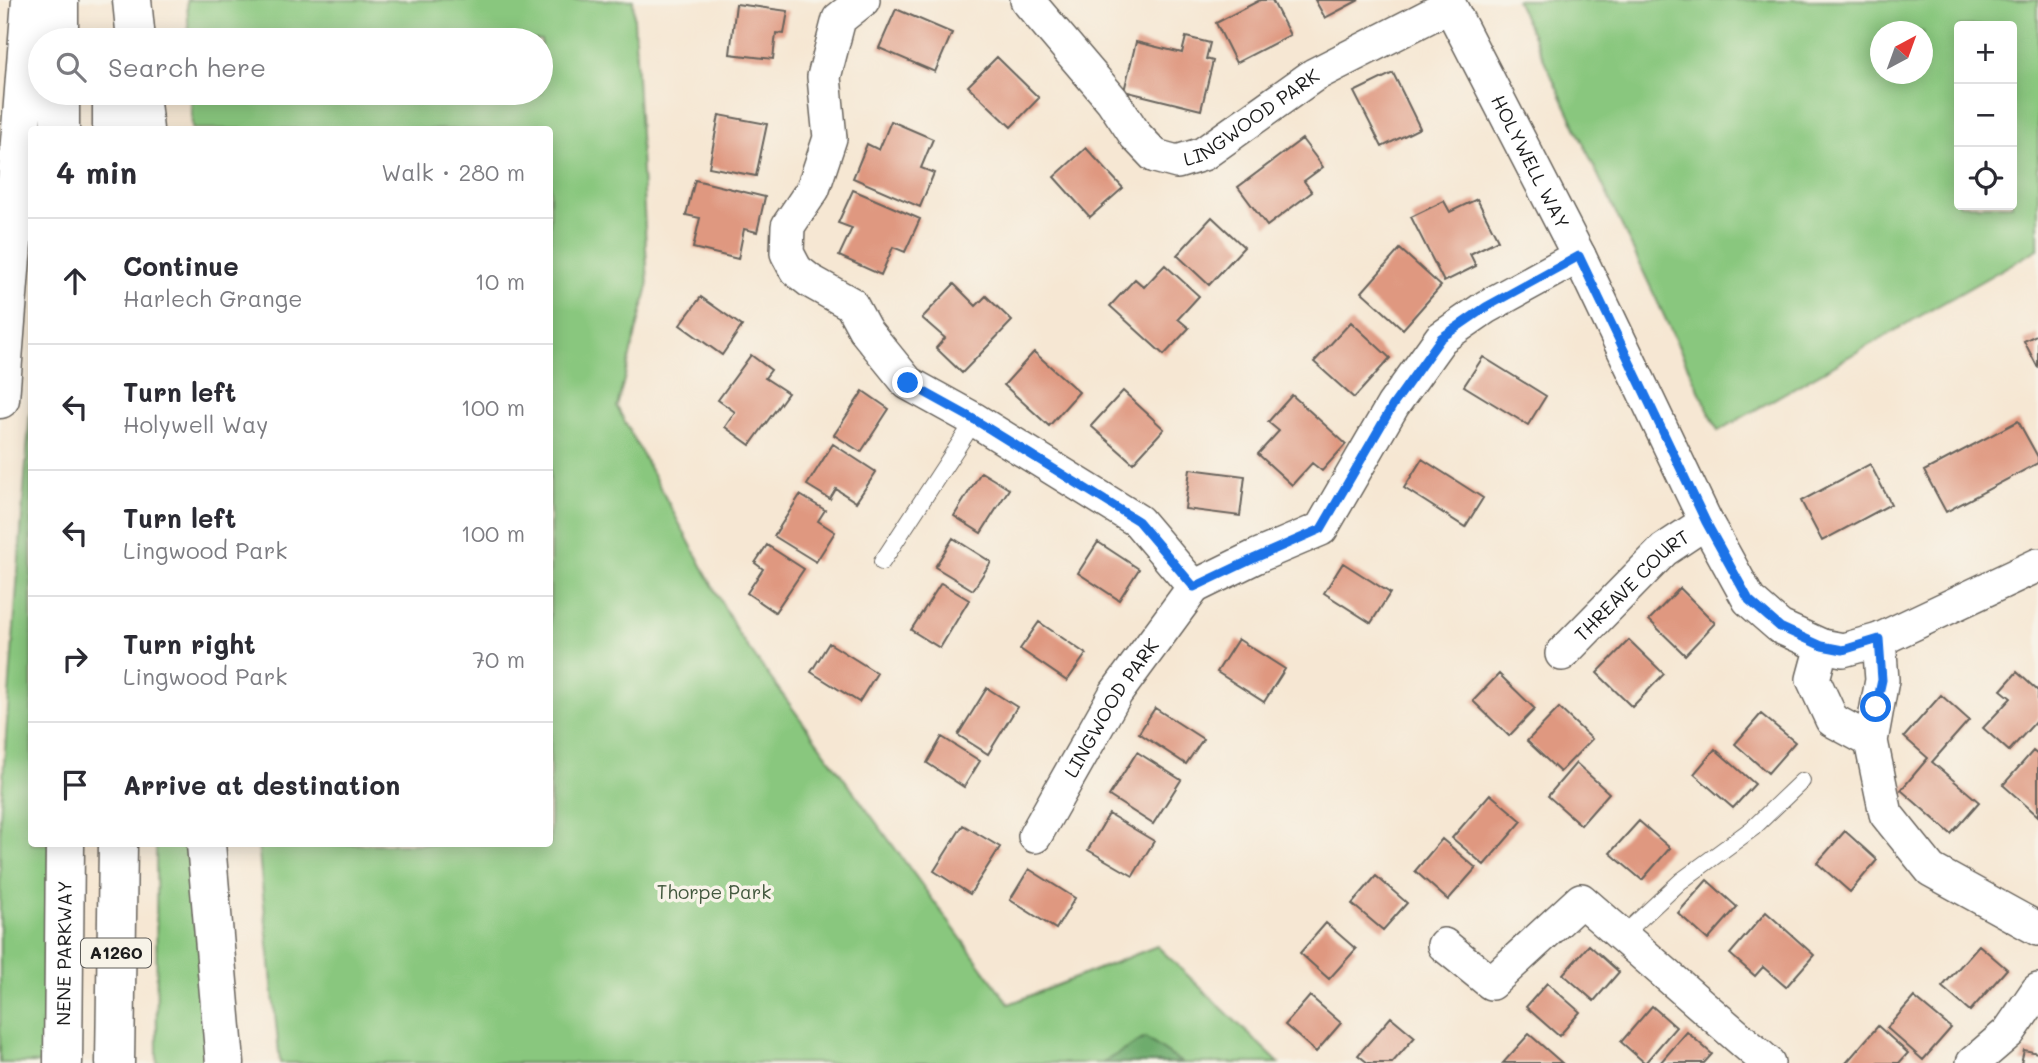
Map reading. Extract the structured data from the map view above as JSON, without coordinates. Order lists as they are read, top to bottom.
{
  "streets": {
    "highway": ["NENE PARKWAY", "A1260"],
    "street": ["LINGWOOD PARK", "HOLYWELL WAY", "THREAVE COURT"]
  },
  "crossings": [
    ["LINGWOOD PARK", "HOLYWELL WAY"],
    ["HOLYWELL WAY", "THREAVE COURT"]
  ],
  "parks": ["Thorpe Park"],
  "north": "top right",
  "page": {
    "map_buttons": ["+", "−"],
    "search": "Search here",
    "heading": ["4 min", "Walk · 280 m"],
    "list": [
      ["Continue", "Harlech Grange", "10 m"],
      ["Turn left", "Holywell Way", "100 m"],
      ["Turn left", "Lingwood Park", "100 m"],
      ["Turn right", "Lingwood Park", "70 m"],
      "Arrive at destination"
    ]
  }
}
